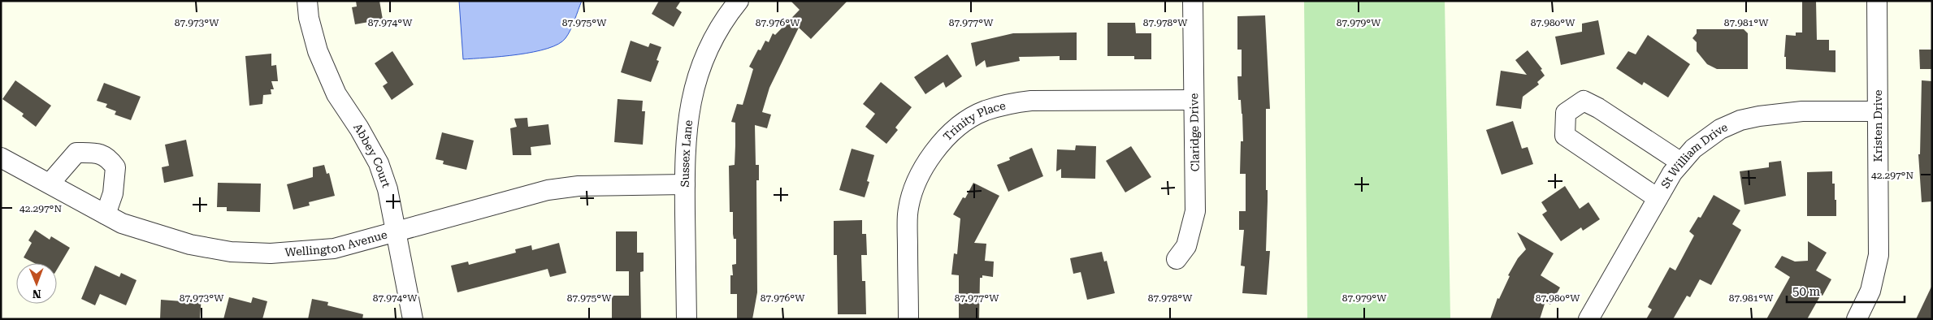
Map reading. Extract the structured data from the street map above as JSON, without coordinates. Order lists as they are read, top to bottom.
{
  "streets": {
    "street": [
      "Trinity Place",
      "Kristen Drive",
      "Claridge Drive",
      "Sussex Lane",
      "Abbey Court",
      "St William Drive",
      "Wellington Avenue"
    ]
  },
  "crossings": [
    ["Trinity Place", "Claridge Drive"],
    ["Kristen Drive", "St William Drive"],
    ["Sussex Lane", "Wellington Avenue"],
    ["Abbey Court", "Wellington Avenue"]
  ],
  "scale_bar": "50 m",
  "north": "bottom",
  "coordinates": [
    "87.973°W",
    "87.974°W",
    "87.975°W",
    "87.976°W",
    "87.977°W",
    "87.978°W",
    "87.979°W",
    "87.980°W",
    "87.981°W",
    "42.297°N"
  ]
}
